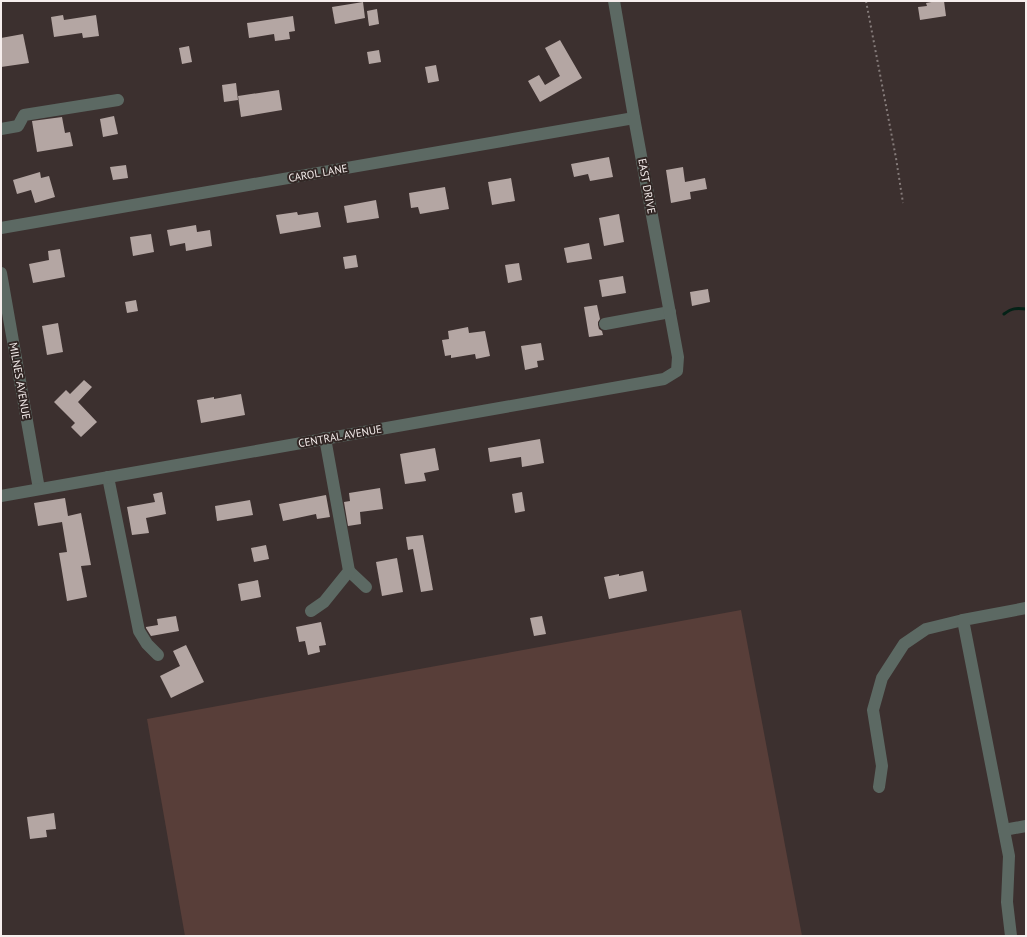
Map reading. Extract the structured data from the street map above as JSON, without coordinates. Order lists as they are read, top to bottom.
{
  "streets": {
    "street": [
      "CAROL LANE",
      "EAST DRIVE",
      "MILNES AVENUE",
      "CENTRAL AVENUE"
    ]
  },
  "crossings": [
    ["CAROL LANE", "EAST DRIVE"],
    ["EAST DRIVE", "CENTRAL AVENUE"],
    ["MILNES AVENUE", "CENTRAL AVENUE"]
  ]
}
